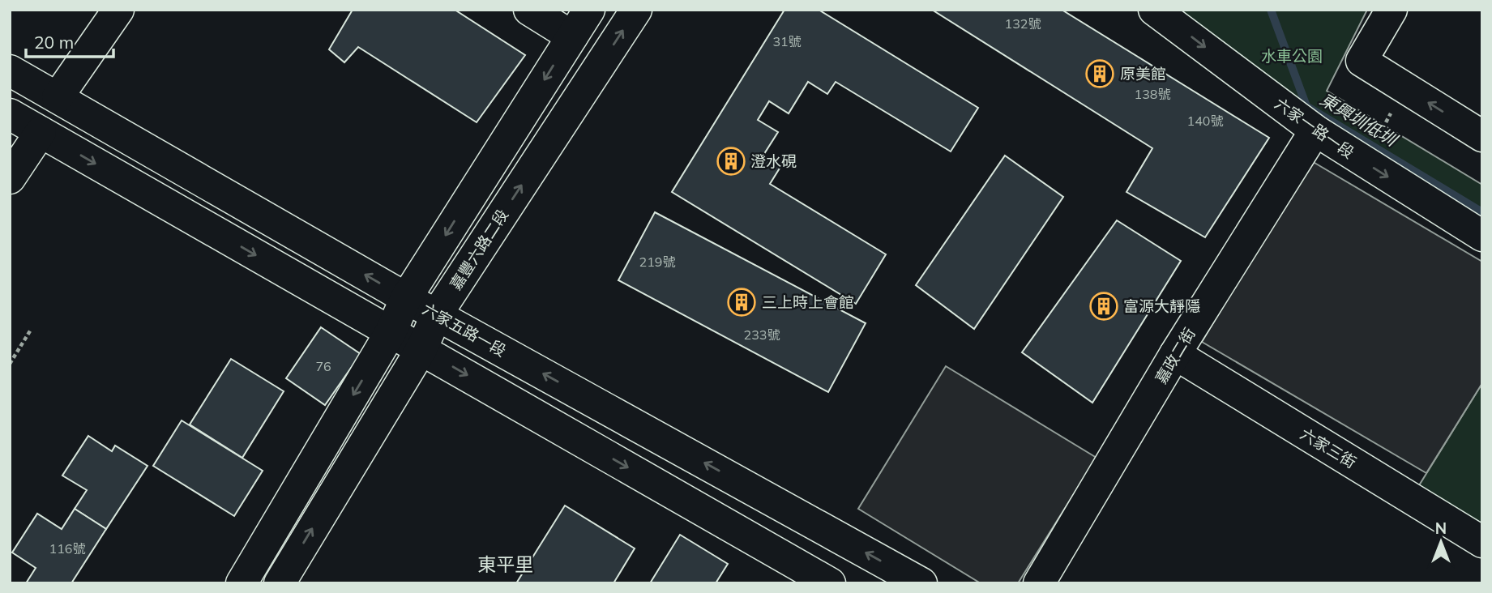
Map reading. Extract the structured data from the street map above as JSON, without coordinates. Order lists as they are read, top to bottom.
{
  "streets": {
    "street": [
      "六家一路一段",
      "嘉豐六路二段",
      "六家五路一段",
      "嘉政二街",
      "六家三街"
    ]
  },
  "crossings": [
    ["六家一路一段", "嘉政二街"],
    ["嘉豐六路二段", "六家五路一段"],
    ["嘉政二街", "六家三街"]
  ],
  "one_way": ["六家一路一段"],
  "districts": ["東平里"],
  "water": ["東興圳低圳"],
  "parks": ["水車公園"],
  "places": {
    "building": [
      "原美館",
      "澄水硯",
      "三上時上會館",
      "富源大靜隱"
    ]
  },
  "house_numbers": [
    "132號",
    "31號",
    "138號",
    "140號",
    "219號",
    "233號",
    "76",
    "116號"
  ],
  "scale_bar": "20 m",
  "north": "top"
}
